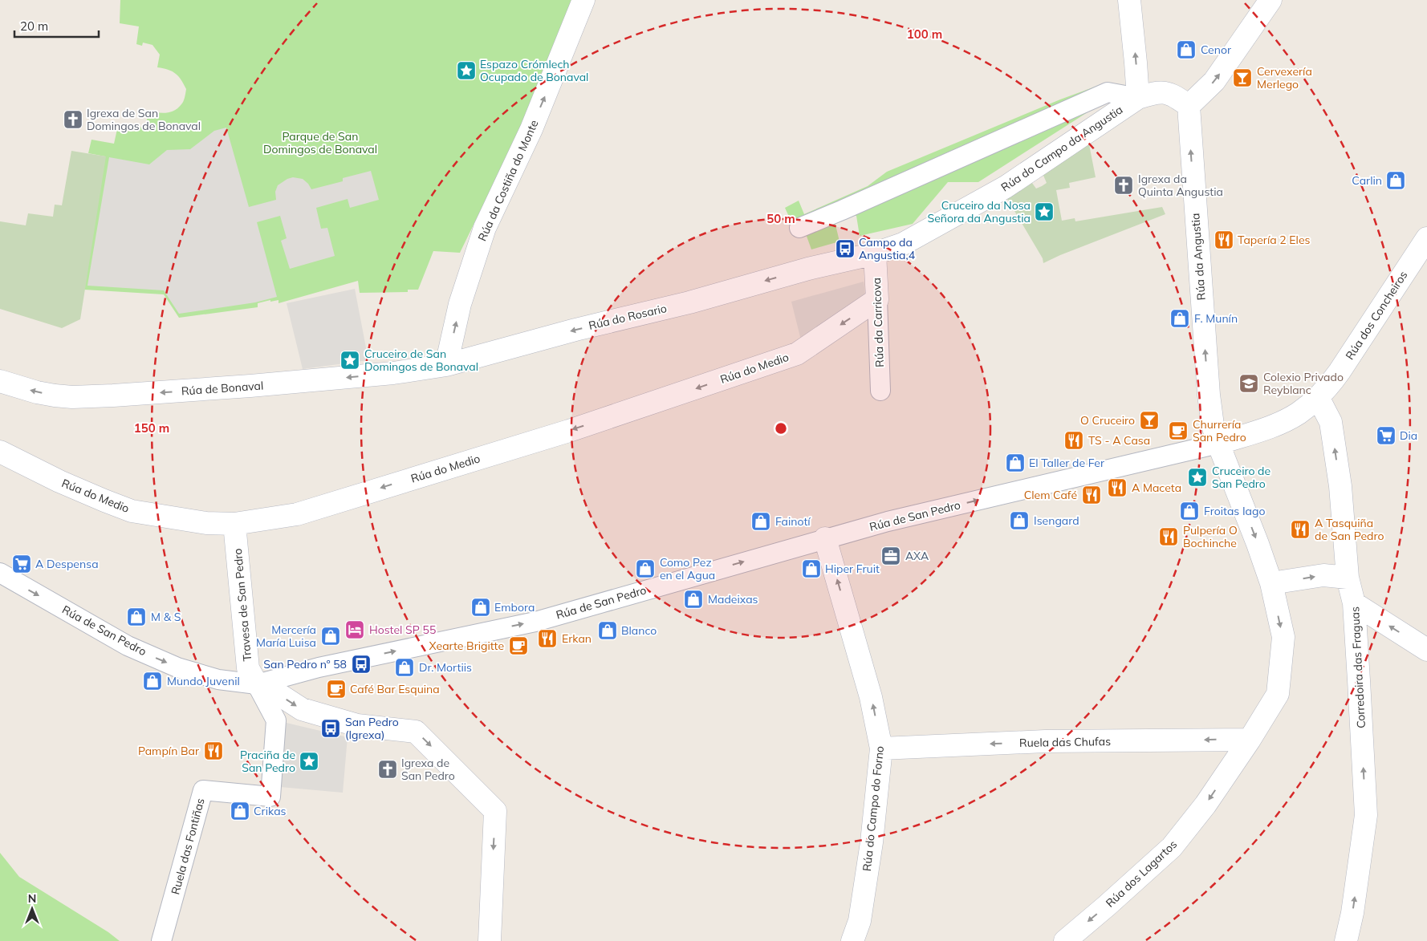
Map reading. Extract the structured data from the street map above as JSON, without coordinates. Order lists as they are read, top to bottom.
{
  "streets": {
    "street": [
      "Rúa do Campo da Angustia",
      "Rúa da Costiña do Monte",
      "Rúa da Angustia",
      "Rúa dos Concheiros",
      "Rúa do Rosario",
      "Rúa da Carricova",
      "Rúa do Medio",
      "Rúa de Bonaval",
      "Rúa de San Pedro",
      "Travesa de San Pedro",
      "Corredoira das Fraguas",
      "Ruela das Chufas",
      "Rúa do Campo do Forno",
      "Ruela das Fontiñas",
      "Rúa dos Lagartos"
    ]
  },
  "crossings": [
    ["Rúa do Campo da Angustia", "Rúa da Angustia"],
    ["Rúa do Campo da Angustia", "Rúa do Rosario"],
    ["Rúa do Campo da Angustia", "Rúa da Carricova"],
    ["Rúa da Costiña do Monte", "Rúa do Rosario"],
    ["Rúa da Costiña do Monte", "Rúa de Bonaval"],
    ["Rúa da Angustia", "Rúa dos Concheiros"],
    ["Rúa da Angustia", "Rúa de San Pedro"],
    ["Rúa da Angustia", "Rúa dos Lagartos"],
    ["Rúa dos Concheiros", "Rúa de San Pedro"],
    ["Rúa dos Concheiros", "Corredoira das Fraguas"],
    ["Rúa do Rosario", "Rúa de Bonaval"],
    ["Rúa da Carricova", "Rúa do Medio"],
    ["Rúa do Medio", "Travesa de San Pedro"],
    ["Rúa de San Pedro", "Travesa de San Pedro"],
    ["Rúa de San Pedro", "Rúa do Campo do Forno"],
    ["Rúa de San Pedro", "Ruela das Fontiñas"],
    ["Travesa de San Pedro", "Ruela das Fontiñas"],
    ["Ruela das Chufas", "Rúa do Campo do Forno"],
    ["Ruela das Chufas", "Rúa dos Lagartos"]
  ],
  "one_way": [
    "Rúa da Costiña do Monte",
    "Rúa do Rosario",
    "Rúa do Medio",
    "Rúa de Bonaval",
    "Rúa de San Pedro",
    "Corredoira das Fraguas",
    "Ruela das Chufas",
    "Rúa do Campo do Forno",
    "Rúa dos Lagartos"
  ],
  "parks": ["Parque de San Domingos de Bonaval"],
  "places": {
    "shop": [
      "Cenor",
      "Carlin",
      "F. Munín",
      "El Taller de Fer",
      "Froitas Iago",
      "Isengard",
      "Fainotí",
      "Como Pez en el Agua",
      "Hiper Fruit",
      "Madeixas",
      "Embora",
      "M & S",
      "Blanco",
      "Mercería María Luisa",
      "Dr. Mortiis",
      "Mundo Juvenil",
      "Crikas"
    ],
    "place": [
      "Espazo Crómlech Ocupado de Bonaval",
      "Cruceiro da Nosa Señora da Angustia",
      "Cruceiro de San Domingos de Bonaval",
      "Cruceiro de San Pedro",
      "Praciña de San Pedro"
    ],
    "bar": ["Cervexería Merlego", "O Cruceiro"],
    "church": ["Igrexa de San Domingos de Bonaval", "Igrexa da Quinta Angustia", "Igrexa de San Pedro"],
    "restaurant": [
      "Tapería 2 Eles",
      "TS - A Casa",
      "A Maceta",
      "Clem Café",
      "A Tasquiña de San Pedro",
      "Pulpería O Bochinche",
      "Erkan",
      "Pampín Bar"
    ],
    "bus stop": ["Campo da Angustia,4", "San Pedro nº 58", "San Pedro (Igrexa)"],
    "school or university": ["Colexio Privado Reyblanc"],
    "cafe": ["Churrería San Pedro", "Xearte Brigitte", "Café Bar Esquina"],
    "supermarket": ["Dia", "A Despensa"],
    "office": ["AXA"],
    "hotel": ["Hostel SP 55"]
  },
  "scale_bar": "20 m",
  "north": "top",
  "rings": ["100 m", "50 m", "150 m"]
}
